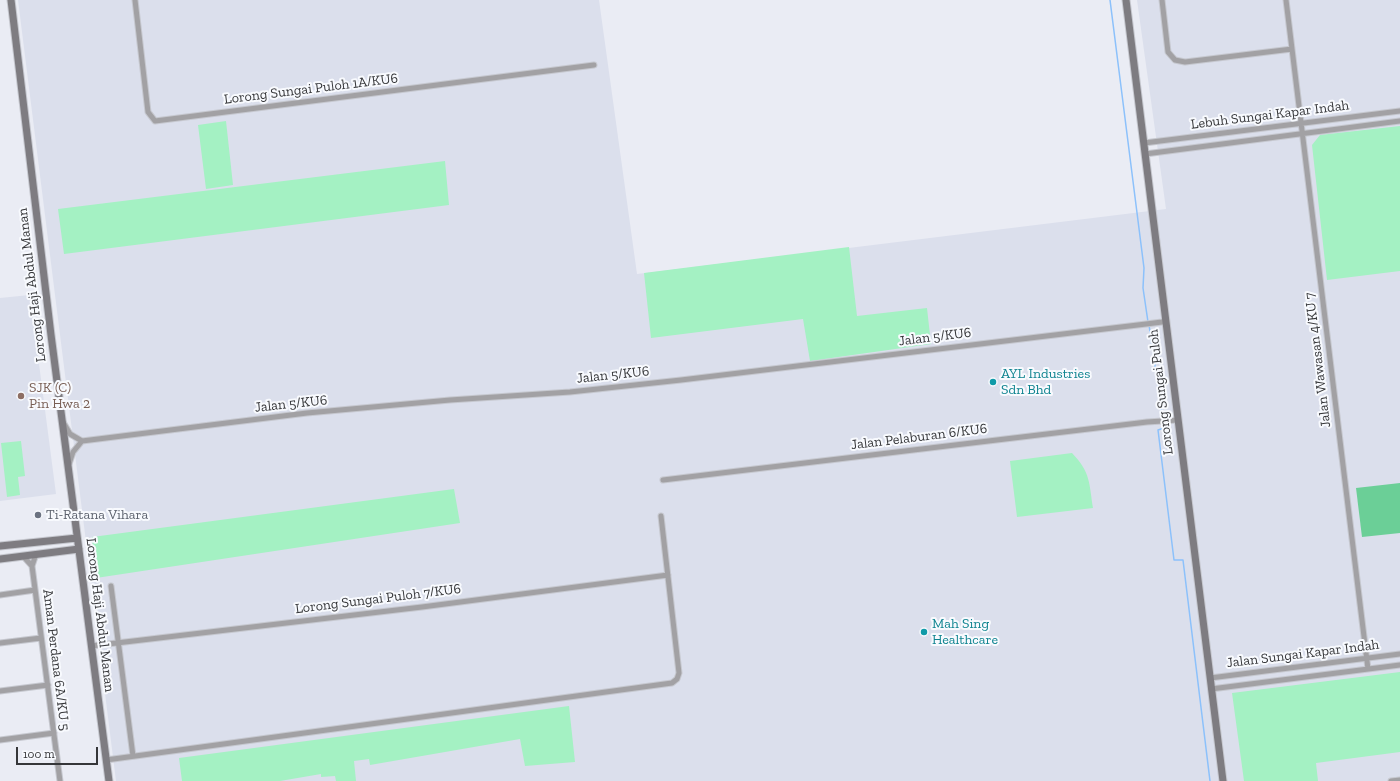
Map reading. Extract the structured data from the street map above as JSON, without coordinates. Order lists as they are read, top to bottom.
{
  "streets": {
    "street": [
      "Lorong Sungai Puloh 1A/KU6",
      "Lebuh Sungai Kapar Indah",
      "Lorong Haji Abdul Manan",
      "Jalan 5/KU6",
      "Jalan Wawasan 4/KU 7",
      "Lorong Sungai Puloh",
      "Jalan Pelaburan 6/KU6",
      "Lorong Sungai Puloh 7/KU6",
      "Jalan Sungai Kapar Indah",
      "Aman Perdana 6A/KU 5"
    ]
  },
  "crossings": [
    ["Lebuh Sungai Kapar Indah", "Jalan Wawasan 4/KU 7"],
    ["Lebuh Sungai Kapar Indah", "Lorong Sungai Puloh"],
    ["Lorong Haji Abdul Manan", "Lorong Sungai Puloh 7/KU6"],
    ["Jalan 5/KU6", "Lorong Sungai Puloh"],
    ["Jalan Wawasan 4/KU 7", "Jalan Sungai Kapar Indah"],
    ["Lorong Sungai Puloh", "Jalan Pelaburan 6/KU6"],
    ["Lorong Sungai Puloh", "Jalan Sungai Kapar Indah"]
  ],
  "places": [
    "AYL Industries Sdn Bhd",
    "SJK (C) Pin Hwa 2",
    "Ti-Ratana Vihara",
    "Mah Sing Healthcare"
  ],
  "scale_bar": "100 m"
}
